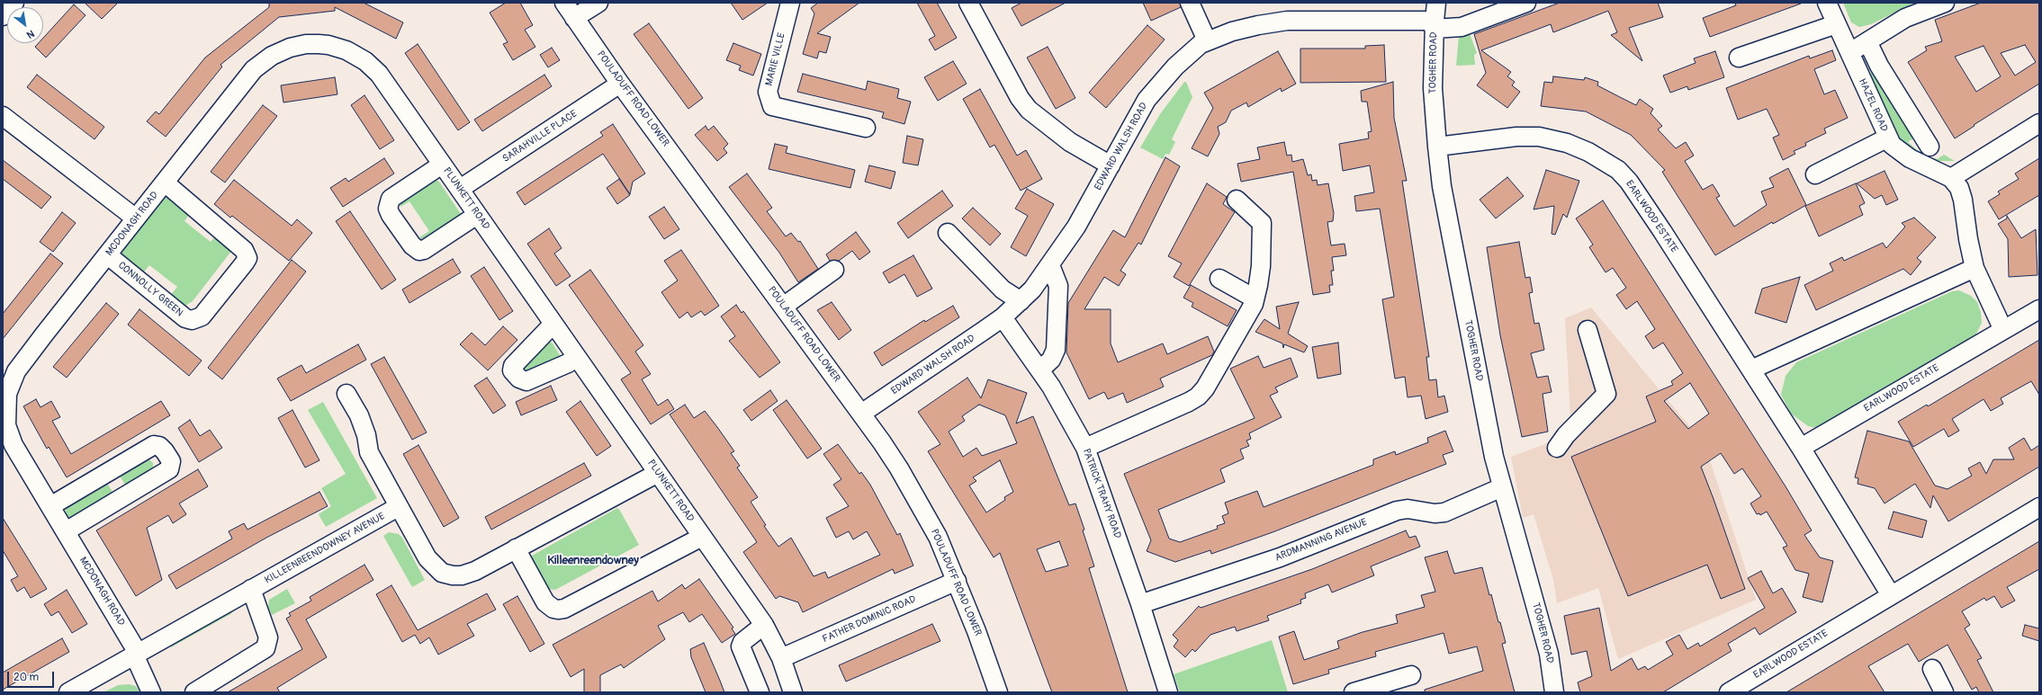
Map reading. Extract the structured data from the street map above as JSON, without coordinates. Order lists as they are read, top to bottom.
{
  "streets": {
    "street": [
      "MARIE VILLE",
      "TOGHER ROAD",
      "POULADUFF ROAD LOWER",
      "HAZEL ROAD",
      "SARAHVILLE PLACE",
      "EDWARD WALSH ROAD",
      "PLUNKETT ROAD",
      "EARLWOOD ESTATE",
      "MCDONAGH ROAD",
      "CONNOLLY GREEN",
      "PATRICK TRAHY ROAD",
      "ARDMANNING AVENUE",
      "KILLEENREENDOWNEY AVENUE",
      "FATHER DOMINIC ROAD"
    ]
  },
  "crossings": [
    ["TOGHER ROAD", "EDWARD WALSH ROAD"],
    ["TOGHER ROAD", "EARLWOOD ESTATE"],
    ["TOGHER ROAD", "ARDMANNING AVENUE"],
    ["POULADUFF ROAD LOWER", "SARAHVILLE PLACE"],
    ["POULADUFF ROAD LOWER", "EDWARD WALSH ROAD"],
    ["POULADUFF ROAD LOWER", "FATHER DOMINIC ROAD"],
    ["SARAHVILLE PLACE", "PLUNKETT ROAD"],
    ["EDWARD WALSH ROAD", "PATRICK TRAHY ROAD"],
    ["PLUNKETT ROAD", "MCDONAGH ROAD"],
    ["MCDONAGH ROAD", "CONNOLLY GREEN"],
    ["MCDONAGH ROAD", "KILLEENREENDOWNEY AVENUE"],
    ["PATRICK TRAHY ROAD", "ARDMANNING AVENUE"]
  ],
  "districts": ["Killeenreendowney"],
  "scale_bar": "20 m",
  "north": "bottom right"
}
